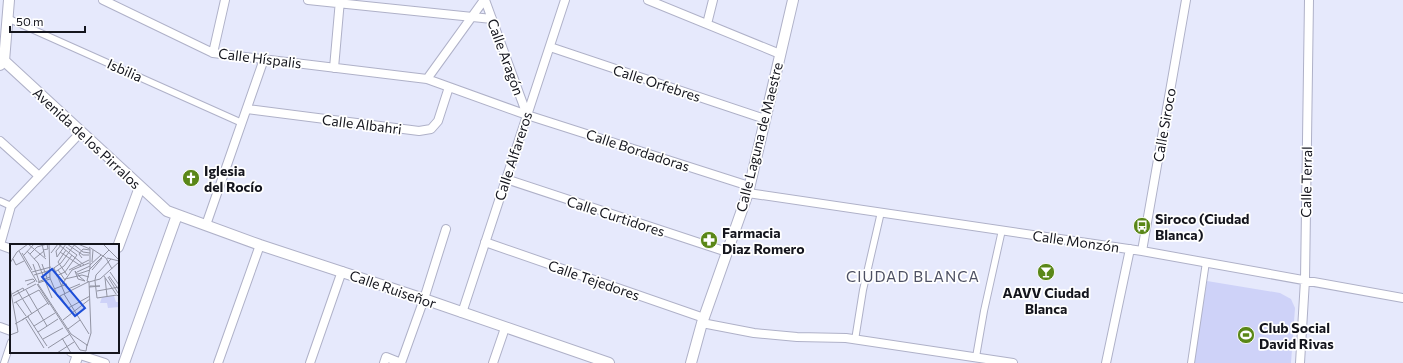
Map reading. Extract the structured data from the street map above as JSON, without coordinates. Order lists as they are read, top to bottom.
{
  "streets": {
    "street": [
      "Calle Aragón",
      "Calle Híspalis",
      "Isbilia",
      "Calle Orfebres",
      "Calle Albahri",
      "Calle Siroco",
      "Calle Laguna de Maestre",
      "Avenida de los Pirralos",
      "Calle Bordadoras",
      "Calle Alfareros",
      "Calle Terral",
      "Calle Curtidores",
      "Calle Monzón",
      "Calle Tejedores",
      "Calle Ruiseñor"
    ]
  },
  "crossings": [
    ["Calle Aragón", "Calle Bordadoras"],
    ["Calle Aragón", "Calle Alfareros"],
    ["Calle Híspalis", "Calle Albahri"],
    ["Calle Híspalis", "Calle Bordadoras"],
    ["Calle Orfebres", "Calle Laguna de Maestre"],
    ["Calle Orfebres", "Calle Alfareros"],
    ["Calle Albahri", "Calle Bordadoras"],
    ["Calle Siroco", "Calle Monzón"],
    ["Calle Laguna de Maestre", "Calle Bordadoras"],
    ["Calle Laguna de Maestre", "Calle Curtidores"],
    ["Calle Laguna de Maestre", "Calle Monzón"],
    ["Calle Laguna de Maestre", "Calle Tejedores"],
    ["Avenida de los Pirralos", "Calle Ruiseñor"],
    ["Calle Bordadoras", "Calle Alfareros"],
    ["Calle Bordadoras", "Calle Monzón"],
    ["Calle Alfareros", "Calle Curtidores"],
    ["Calle Alfareros", "Calle Tejedores"],
    ["Calle Alfareros", "Calle Ruiseñor"],
    ["Calle Terral", "Calle Monzón"]
  ],
  "districts": ["CIUDAD BLANCA"],
  "places": {
    "church": ["Iglesia del Rocío"],
    "bus stop": ["Siroco (Ciudad Blanca)"],
    "pharmacy": ["Farmacia Diaz Romero"],
    "bar": ["AAVV Ciudad Blanca"],
    "sports": ["Club Social David Rivas"]
  },
  "scale_bar": "50 m"
}
